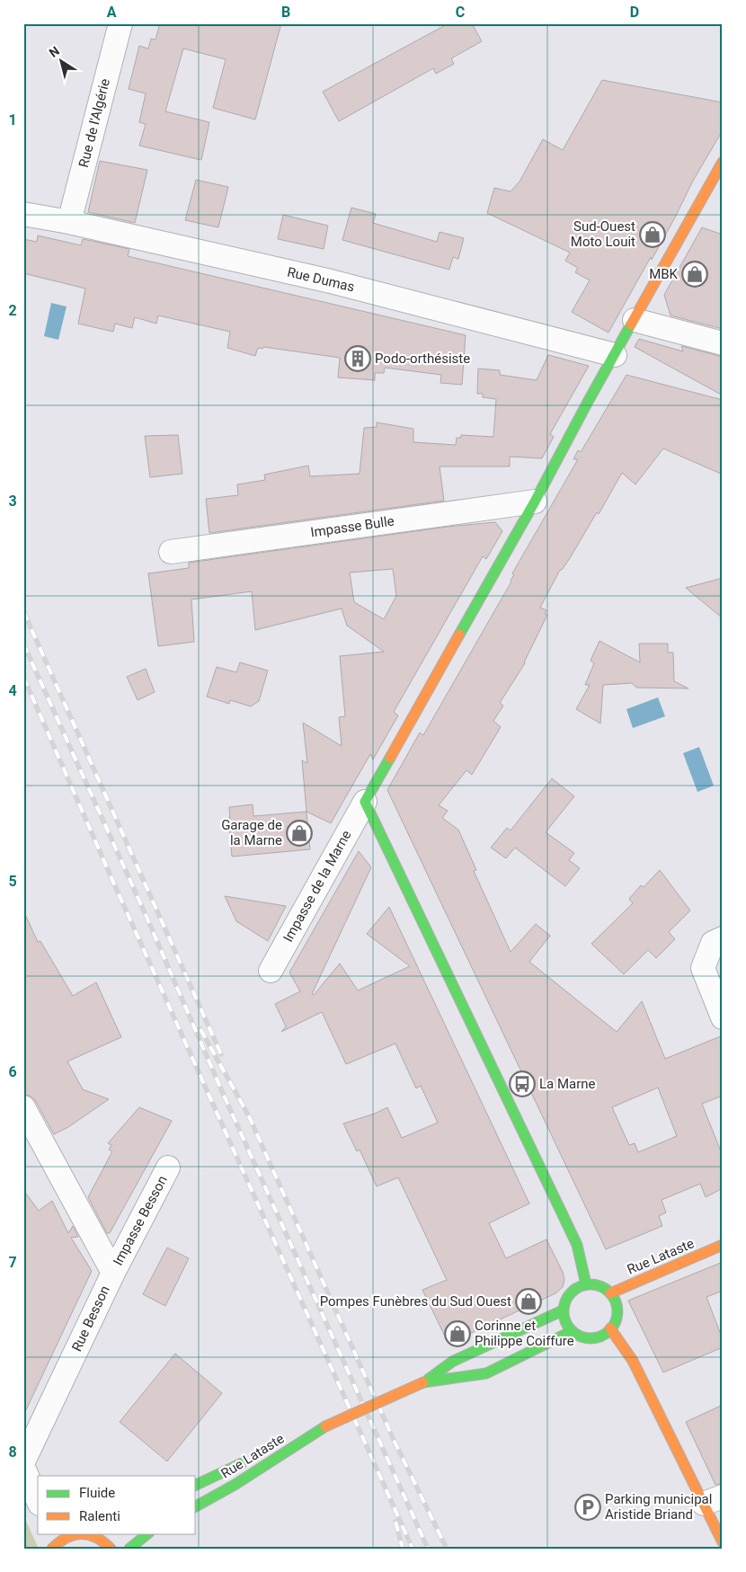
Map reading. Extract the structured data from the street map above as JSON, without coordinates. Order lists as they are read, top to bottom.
{
  "streets": {
    "main road": ["Rue Lataste"],
    "street": [
      "Rue de l'Algérie",
      "Rue Dumas",
      "Impasse Bulle",
      "Impasse de la Marne",
      "Impasse Besson",
      "Rue Besson"
    ]
  },
  "crossings": [
    ["Rue de l'Algérie", "Rue Dumas"],
    ["Impasse Besson", "Rue Besson"]
  ],
  "places": {
    "shop": [
      "Sud-Ouest Moto Louit",
      "MBK",
      "Garage de la Marne",
      "Pompes Funèbres du Sud Ouest",
      "Corinne et Philippe Coiffure"
    ],
    "building": ["Podo-orthésiste"],
    "bus stop": ["La Marne"],
    "parking": ["Parking municipal Aristide Briand"]
  },
  "legend": ["Fluide", "Ralenti"],
  "north": "top left",
  "grid": {
    "columns": [
      "A",
      "B",
      "C",
      "D"
    ],
    "rows": [
      "1",
      "2",
      "3",
      "4",
      "5",
      "6",
      "7",
      "8"
    ]
  }
}
